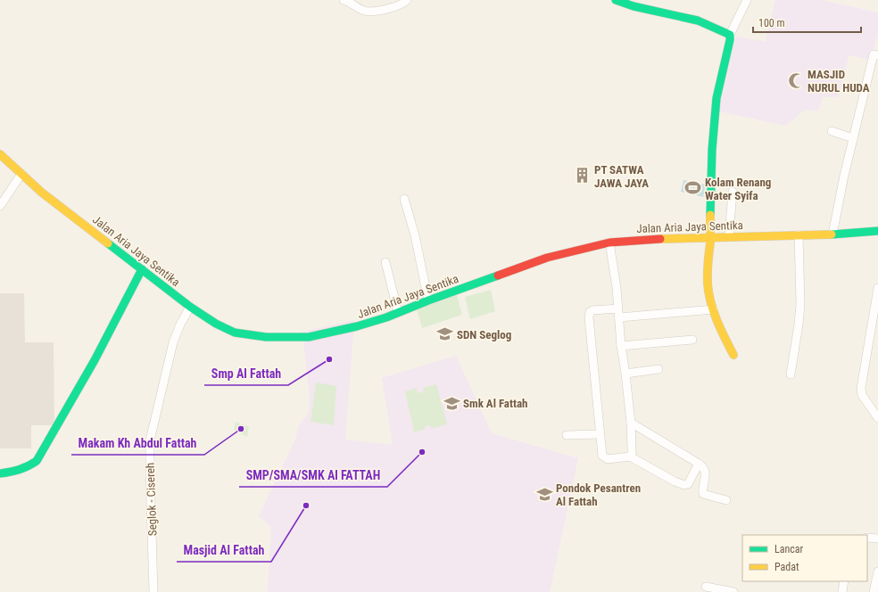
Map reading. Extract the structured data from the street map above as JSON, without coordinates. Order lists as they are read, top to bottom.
{
  "streets": {
    "street": ["Jalan Aria Jaya Sentika", "Seglok - Cisereh"]
  },
  "crossings": [
    ["Jalan Aria Jaya Sentika", "Seglok - Cisereh"]
  ],
  "places": {
    "mosque": ["MASJID NURUL HUDA"],
    "building": ["PT SATWA JAWA JAYA"],
    "sports": ["Kolam Renang Water Syifa"],
    "school or university": ["SDN Seglog", "Smk Al Fattah", "Pondok Pesantren Al Fattah"],
    "other": [
      "Smp Al Fattah",
      "Makam Kh Abdul Fattah",
      "SMP/SMA/SMK Al FATTAH",
      "Masjid Al Fattah"
    ]
  },
  "legend": ["Lancar", "Padat"],
  "scale_bar": "100 m"
}
